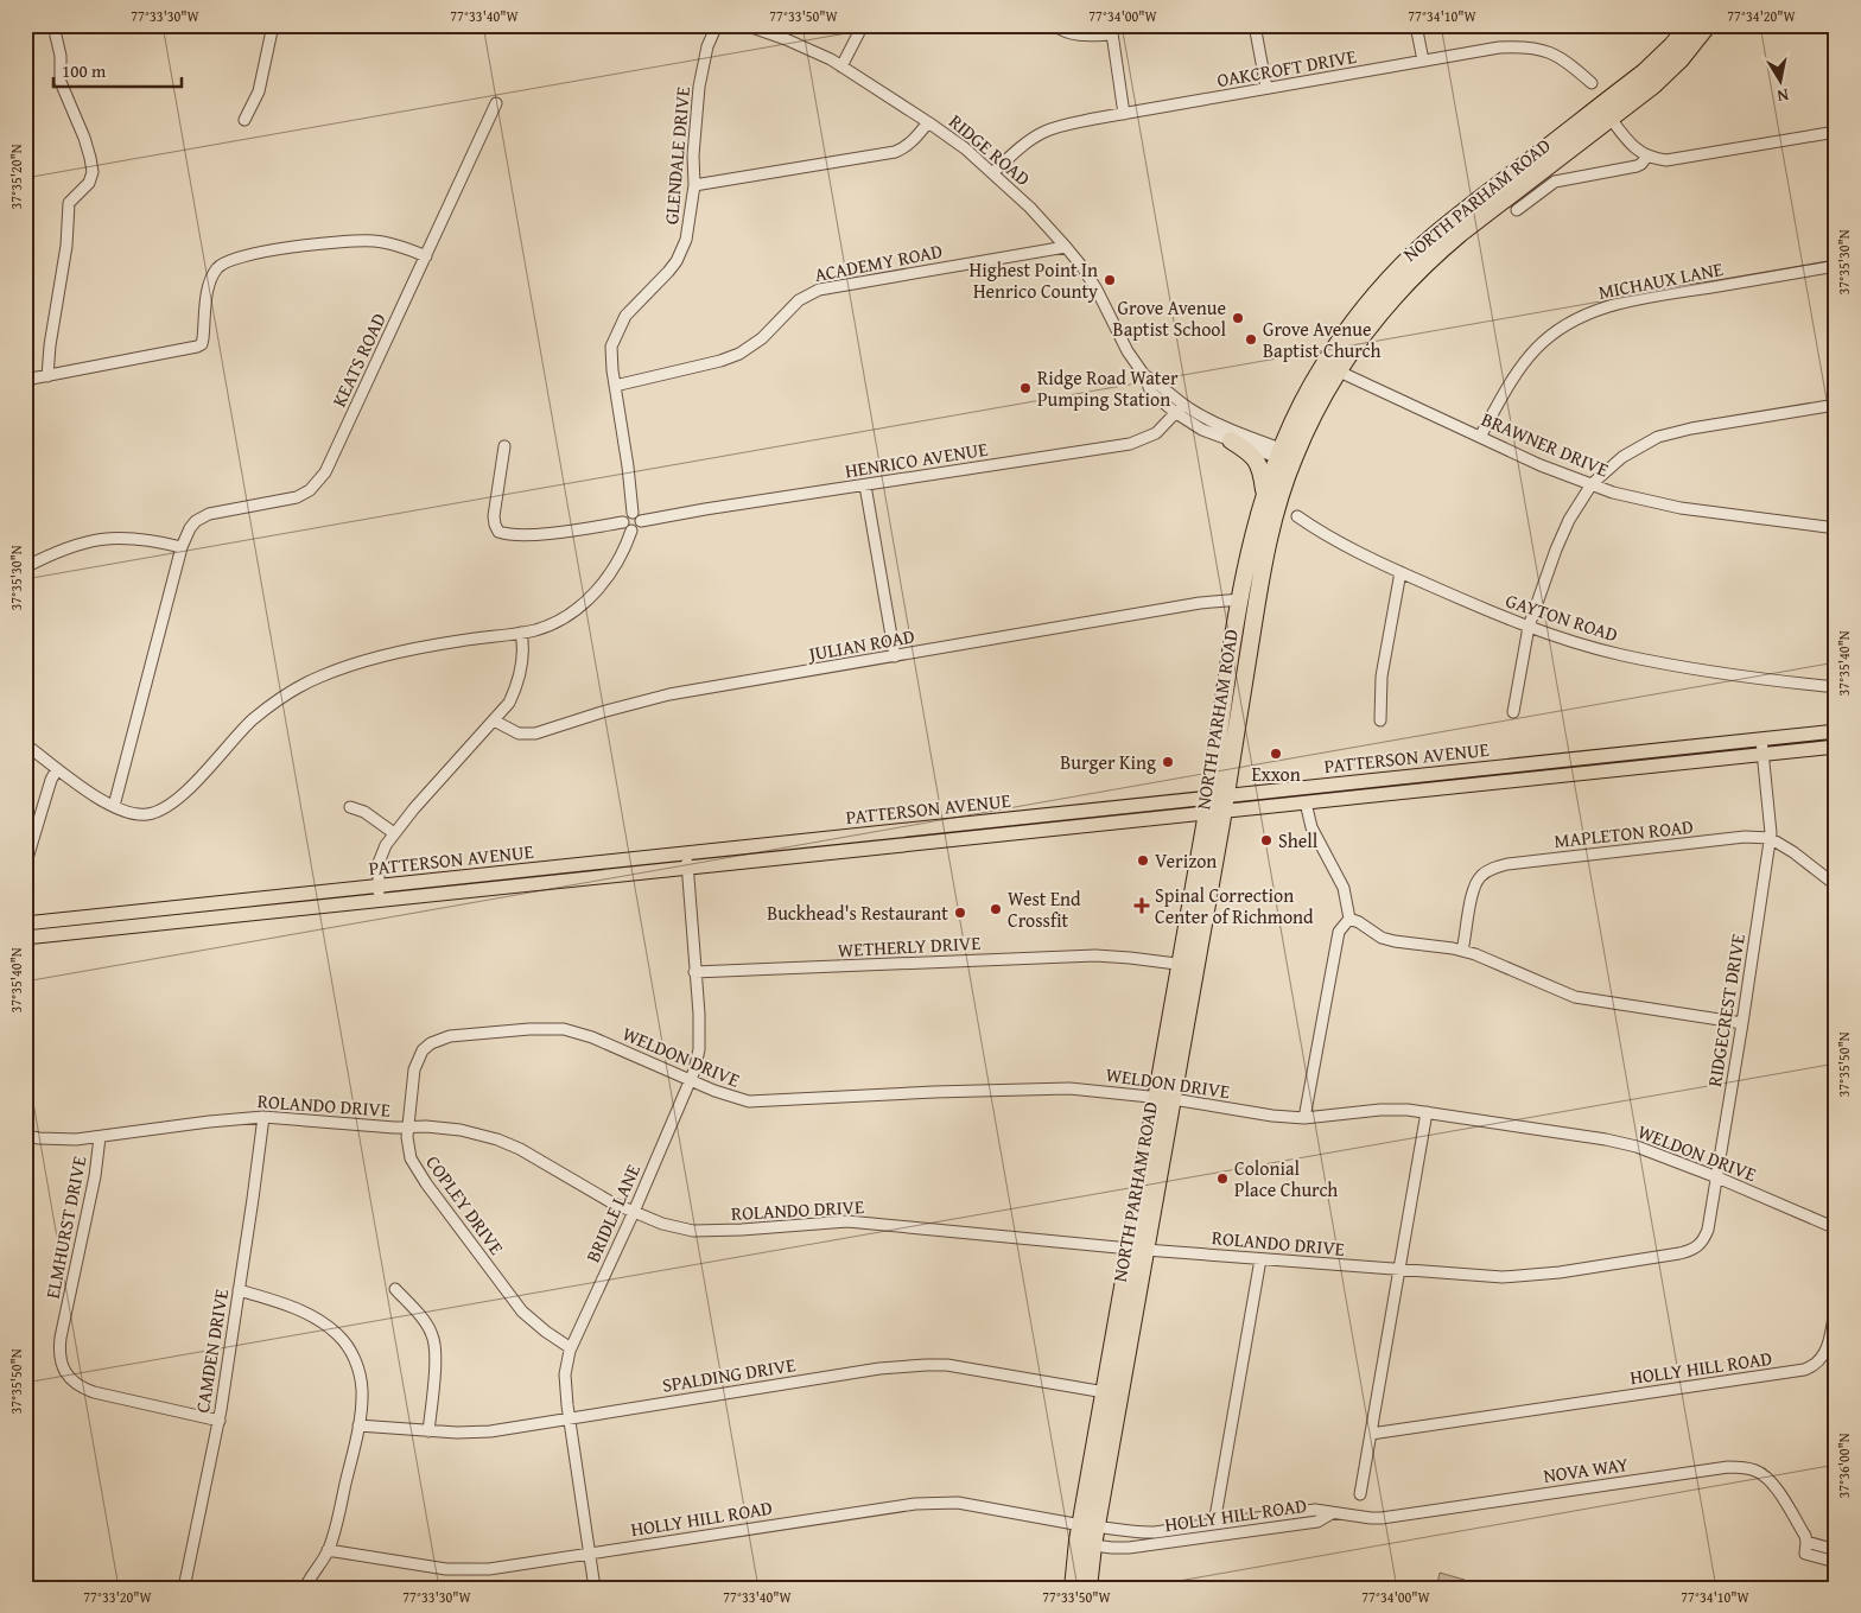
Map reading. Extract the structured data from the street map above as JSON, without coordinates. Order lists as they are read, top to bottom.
{
  "streets": {
    "highway": ["NORTH PARHAM ROAD"],
    "main road": ["PATTERSON AVENUE"],
    "street": [
      "OAKCROFT DRIVE",
      "RIDGE ROAD",
      "GLENDALE DRIVE",
      "ACADEMY ROAD",
      "MICHAUX LANE",
      "KEATS ROAD",
      "BRAWNER DRIVE",
      "HENRICO AVENUE",
      "GAYTON ROAD",
      "JULIAN ROAD",
      "MAPLETON ROAD",
      "WETHERLY DRIVE",
      "RIDGECREST DRIVE",
      "WELDON DRIVE",
      "ROLANDO DRIVE",
      "COPLEY DRIVE",
      "BRIDLE LANE",
      "ELMHURST DRIVE",
      "CAMDEN DRIVE",
      "HOLLY HILL ROAD",
      "SPALDING DRIVE",
      "NOVA WAY"
    ]
  },
  "crossings": [
    ["OAKCROFT DRIVE", "RIDGE ROAD"],
    ["RIDGE ROAD", "NORTH PARHAM ROAD"],
    ["RIDGE ROAD", "ACADEMY ROAD"],
    ["RIDGE ROAD", "HENRICO AVENUE"],
    ["GLENDALE DRIVE", "ACADEMY ROAD"],
    ["GLENDALE DRIVE", "HENRICO AVENUE"],
    ["NORTH PARHAM ROAD", "BRAWNER DRIVE"],
    ["NORTH PARHAM ROAD", "JULIAN ROAD"],
    ["NORTH PARHAM ROAD", "PATTERSON AVENUE"],
    ["NORTH PARHAM ROAD", "WETHERLY DRIVE"],
    ["NORTH PARHAM ROAD", "WELDON DRIVE"],
    ["NORTH PARHAM ROAD", "ROLANDO DRIVE"],
    ["NORTH PARHAM ROAD", "HOLLY HILL ROAD"],
    ["NORTH PARHAM ROAD", "SPALDING DRIVE"],
    ["MICHAUX LANE", "BRAWNER DRIVE"],
    ["PATTERSON AVENUE", "RIDGECREST DRIVE"],
    ["PATTERSON AVENUE", "BRIDLE LANE"],
    ["MAPLETON ROAD", "RIDGECREST DRIVE"],
    ["WETHERLY DRIVE", "BRIDLE LANE"],
    ["RIDGECREST DRIVE", "WELDON DRIVE"],
    ["RIDGECREST DRIVE", "ROLANDO DRIVE"],
    ["WELDON DRIVE", "COPLEY DRIVE"],
    ["WELDON DRIVE", "BRIDLE LANE"],
    ["ROLANDO DRIVE", "COPLEY DRIVE"],
    ["ROLANDO DRIVE", "BRIDLE LANE"],
    ["ROLANDO DRIVE", "ELMHURST DRIVE"],
    ["ROLANDO DRIVE", "CAMDEN DRIVE"],
    ["COPLEY DRIVE", "BRIDLE LANE"],
    ["BRIDLE LANE", "HOLLY HILL ROAD"],
    ["BRIDLE LANE", "SPALDING DRIVE"],
    ["ELMHURST DRIVE", "CAMDEN DRIVE"],
    ["HOLLY HILL ROAD", "NOVA WAY"]
  ],
  "places": {
    "other": [
      "Highest Point In Henrico County",
      "Grove Avenue Baptist School",
      "Grove Avenue Baptist Church",
      "Ridge Road Water Pumping Station",
      "Exxon",
      "Burger King",
      "Shell",
      "Verizon",
      "West End Crossfit",
      "Buckhead's Restaurant",
      "Colonial Place Church"
    ],
    "health": ["Spinal Correction Center of Richmond"]
  },
  "scale_bar": "100 m",
  "north": "bottom",
  "coordinates": [
    "77°33'30\"W",
    "77°33'40\"W",
    "77°33'50\"W",
    "77°34'00\"W",
    "77°34'10\"W",
    "77°34'20\"W",
    "37°35'20\"N",
    "37°35'30\"N",
    "37°35'40\"N",
    "37°35'50\"N",
    "37°36'00\"N",
    "77°33'20\"W"
  ]
}
